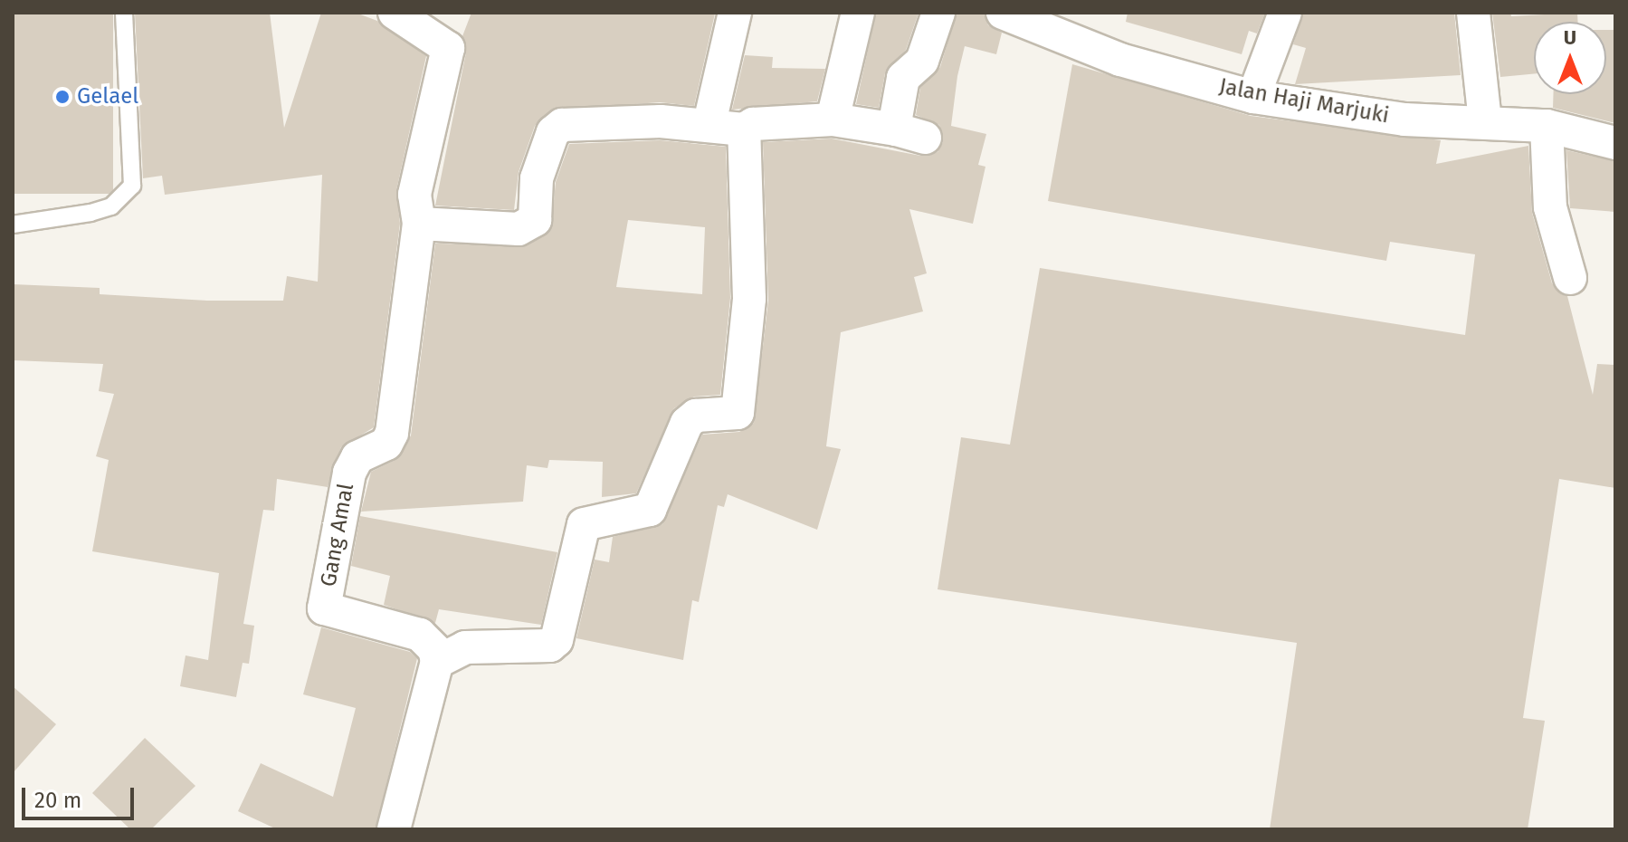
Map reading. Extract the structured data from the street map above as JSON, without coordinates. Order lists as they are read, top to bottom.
{
  "streets": {
    "street": ["Jalan Haji Marjuki", "Gang Amal"]
  },
  "places": ["Gelael"],
  "scale_bar": "20 m",
  "north": "top"
}
